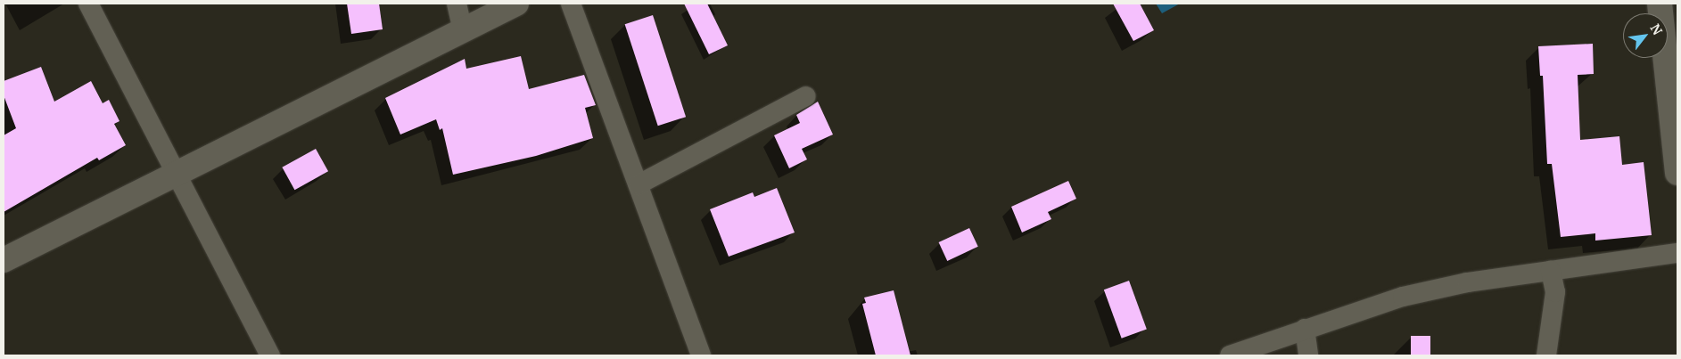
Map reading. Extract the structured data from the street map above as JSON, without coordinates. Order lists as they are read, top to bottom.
{
  "north": "top right"
}
